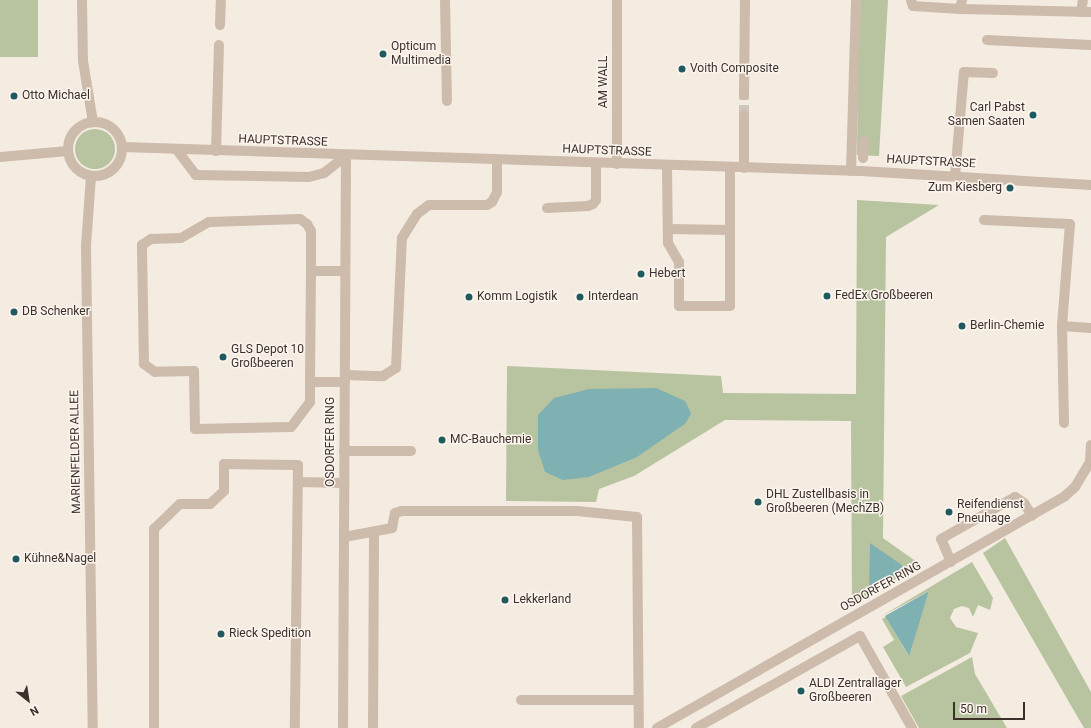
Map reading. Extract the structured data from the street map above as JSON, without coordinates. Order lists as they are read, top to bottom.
{
  "streets": {
    "street": [
      "AM WALL",
      "HAUPTSTRASSE",
      "OSDORFER RING",
      "MARIENFELDER ALLEE"
    ]
  },
  "crossings": [
    ["AM WALL", "HAUPTSTRASSE"],
    ["HAUPTSTRASSE", "OSDORFER RING"],
    ["HAUPTSTRASSE", "MARIENFELDER ALLEE"]
  ],
  "places": [
    "Opticum Multimedia",
    "Voith Composite",
    "Otto Michael",
    "Carl Pabst Samen Saaten",
    "Zum Kiesberg",
    "Hebert",
    "FedEx Großbeeren",
    "Komm Logistik",
    "Interdean",
    "DB Schenker",
    "Berlin-Chemie",
    "GLS Depot 10 Großbeeren",
    "MC-Bauchemie",
    "DHL Zustellbasis in Großbeeren (MechZB)",
    "Reifendienst Pneuhage",
    "Kühne&Nagel",
    "Lekkerland",
    "Rieck Spedition",
    "ALDI Zentrallager Großbeeren"
  ],
  "scale_bar": "50 m",
  "north": "bottom right"
}
